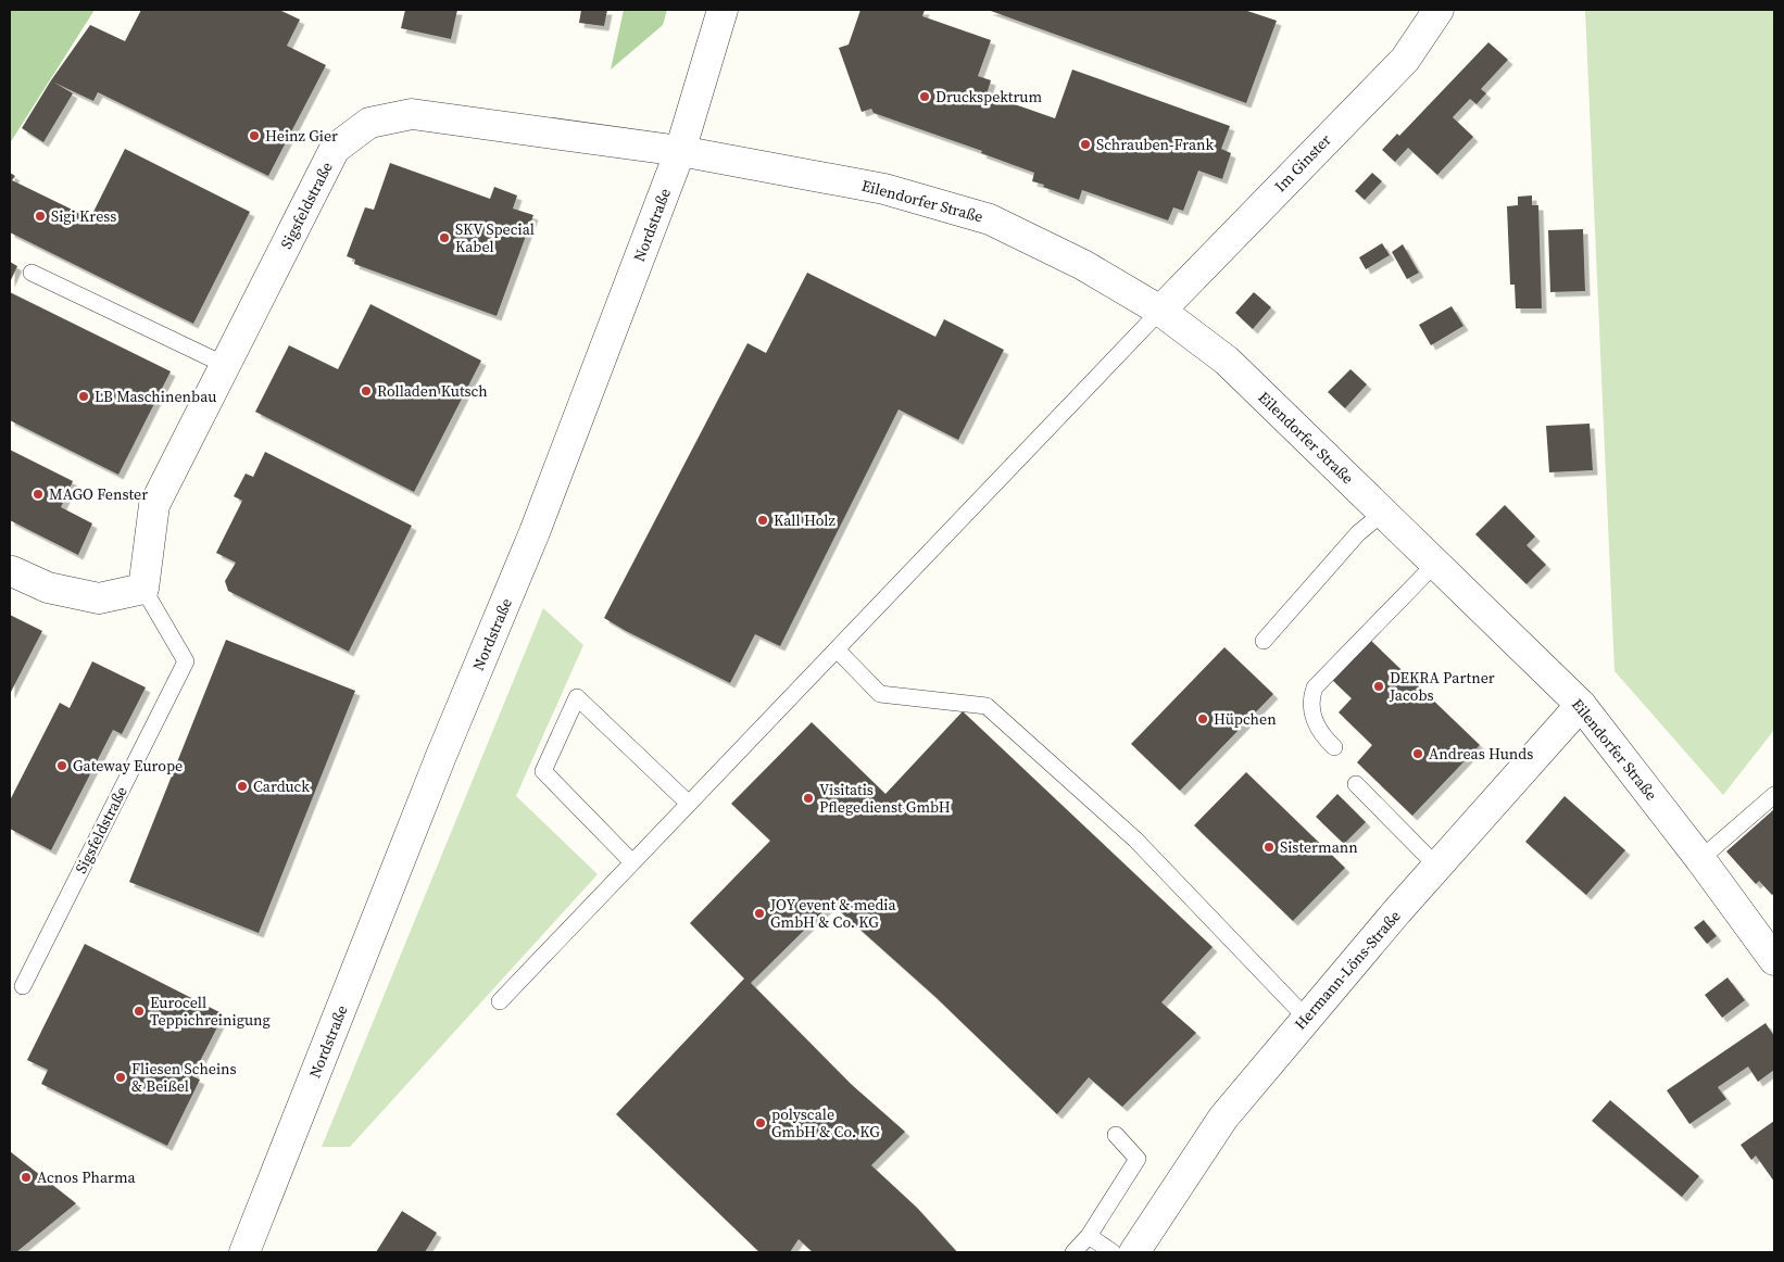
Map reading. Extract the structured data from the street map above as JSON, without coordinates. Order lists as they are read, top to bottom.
{
  "streets": {
    "street": [
      "Im Ginster",
      "Eilendorfer Straße",
      "Sigsfeldstraße",
      "Nordstraße",
      "Hermann-Löns-Straße"
    ]
  },
  "crossings": [
    ["Im Ginster", "Eilendorfer Straße"],
    ["Eilendorfer Straße", "Sigsfeldstraße"],
    ["Eilendorfer Straße", "Nordstraße"],
    ["Eilendorfer Straße", "Hermann-Löns-Straße"],
    ["Sigsfeldstraße", "Nordstraße"]
  ],
  "places": [
    "Druckspektrum",
    "Heinz Gier",
    "Schrauben-Frank",
    "Sigi Kress",
    "SKV Special Kabel",
    "Rolladen Kutsch",
    "LB Maschinenbau",
    "MAGO Fenster",
    "Kall Holz",
    "DEKRA Partner Jacobs",
    "Hüpchen",
    "Andreas Hunds",
    "Gateway Europe",
    "Carduck",
    "Visitatis Pflegedienst GmbH",
    "Sistermann",
    "JOY event & media GmbH & Co. KG",
    "Eurocell Teppichreinigung",
    "Fliesen Scheins & Beißel",
    "polyscale GmbH & Co. KG",
    "Acnos Pharma"
  ]
}
